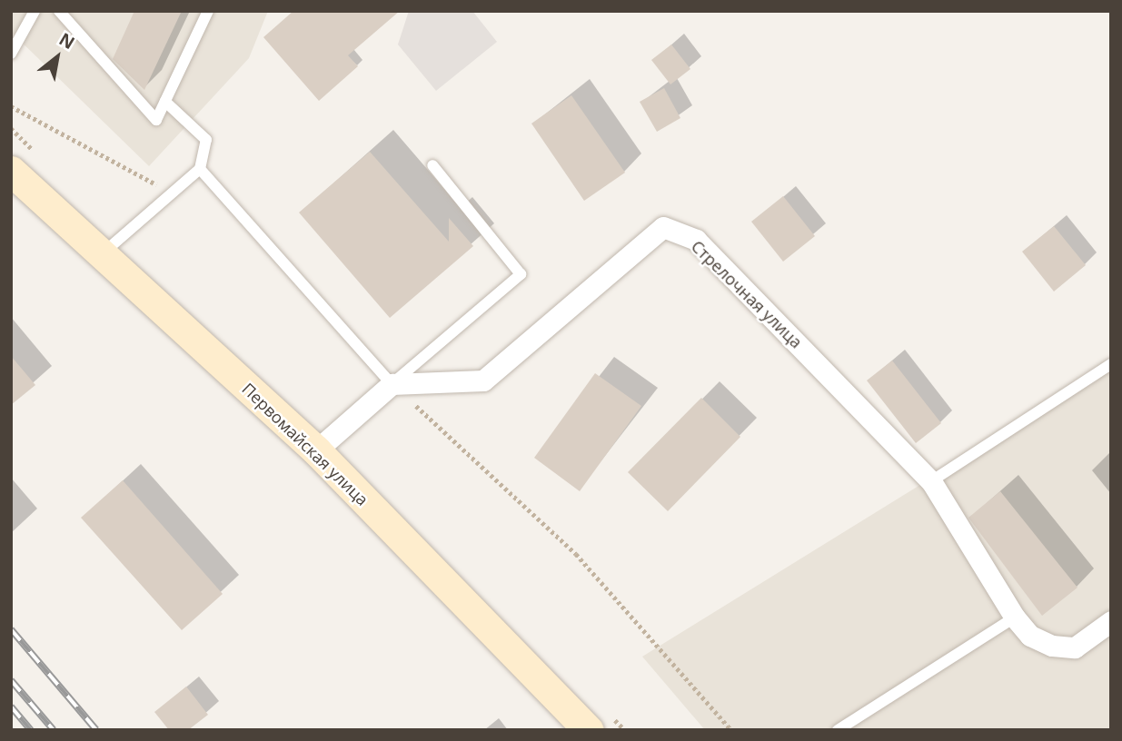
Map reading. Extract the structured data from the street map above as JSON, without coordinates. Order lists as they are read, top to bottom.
{
  "streets": {
    "main road": ["Первомайская улица"],
    "street": ["Стрелочная улица"]
  },
  "north": "top right"
}
